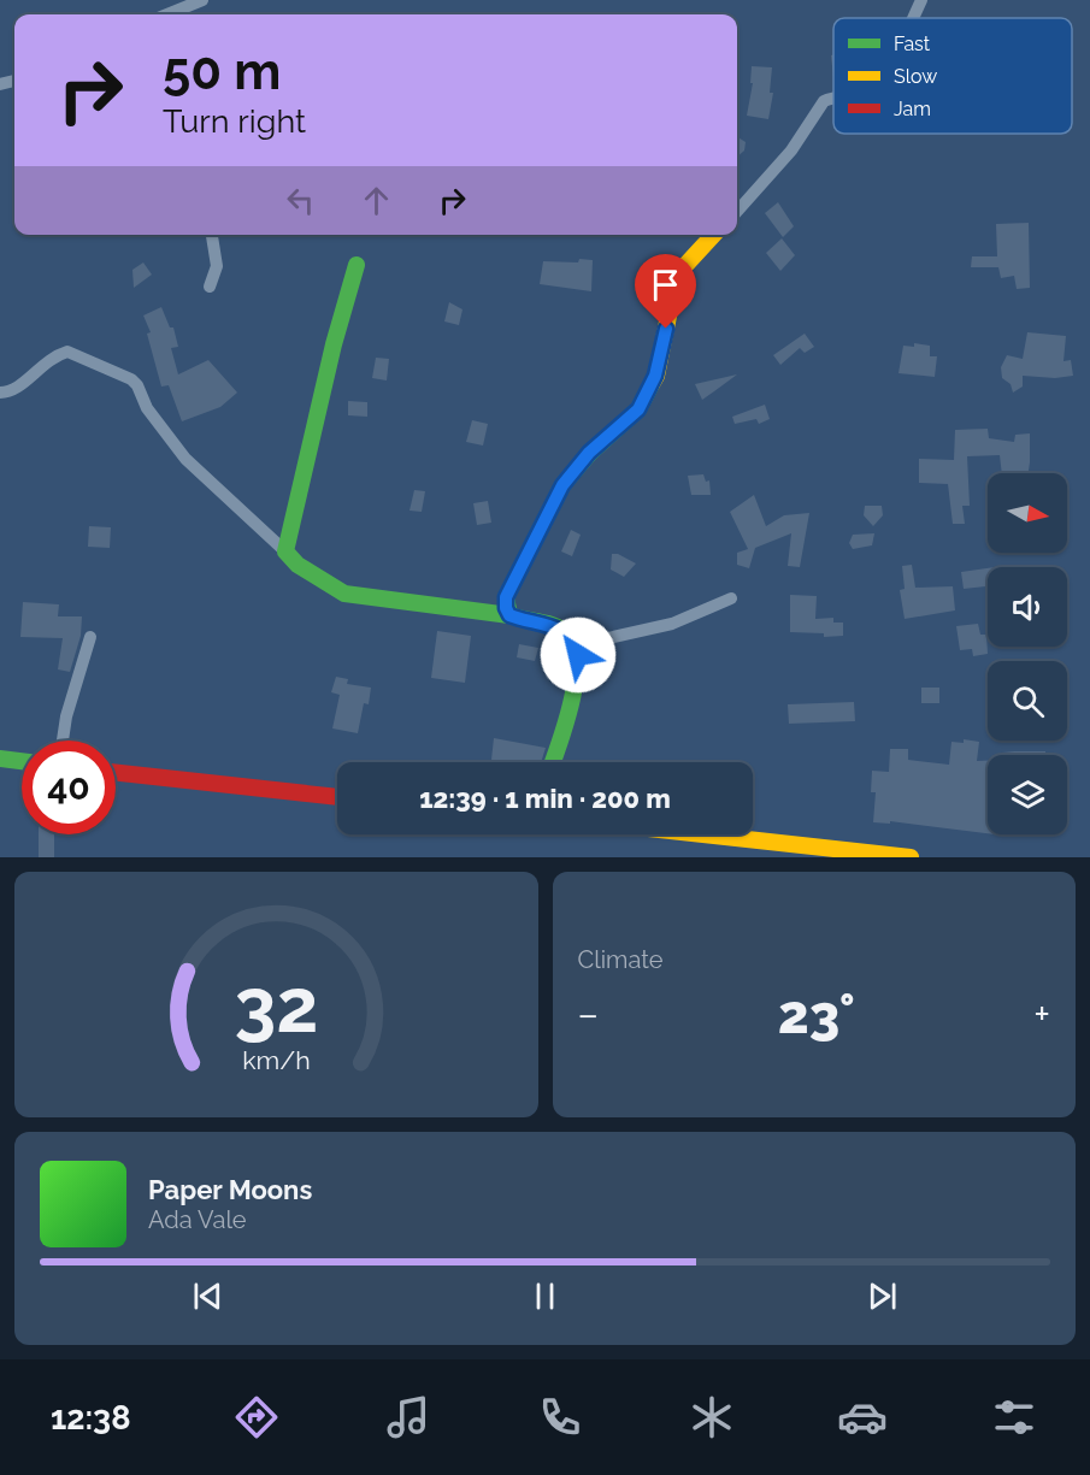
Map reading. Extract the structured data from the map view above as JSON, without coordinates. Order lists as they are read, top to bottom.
{
  "legend": ["Fast", "Slow", "Jam"],
  "north": "right",
  "page": {
    "turn": ["50 m", "Turn right"],
    "limit": "40",
    "trip": "12:39 · 1 min · 200 m",
    "tile": "Climate",
    "heat": ["−", "23°", "+"],
    "song": ["Paper Moons", "Ada Vale"],
    "tabs": "12:38",
    "gauge": ["32", "km/h"]
  }
}
